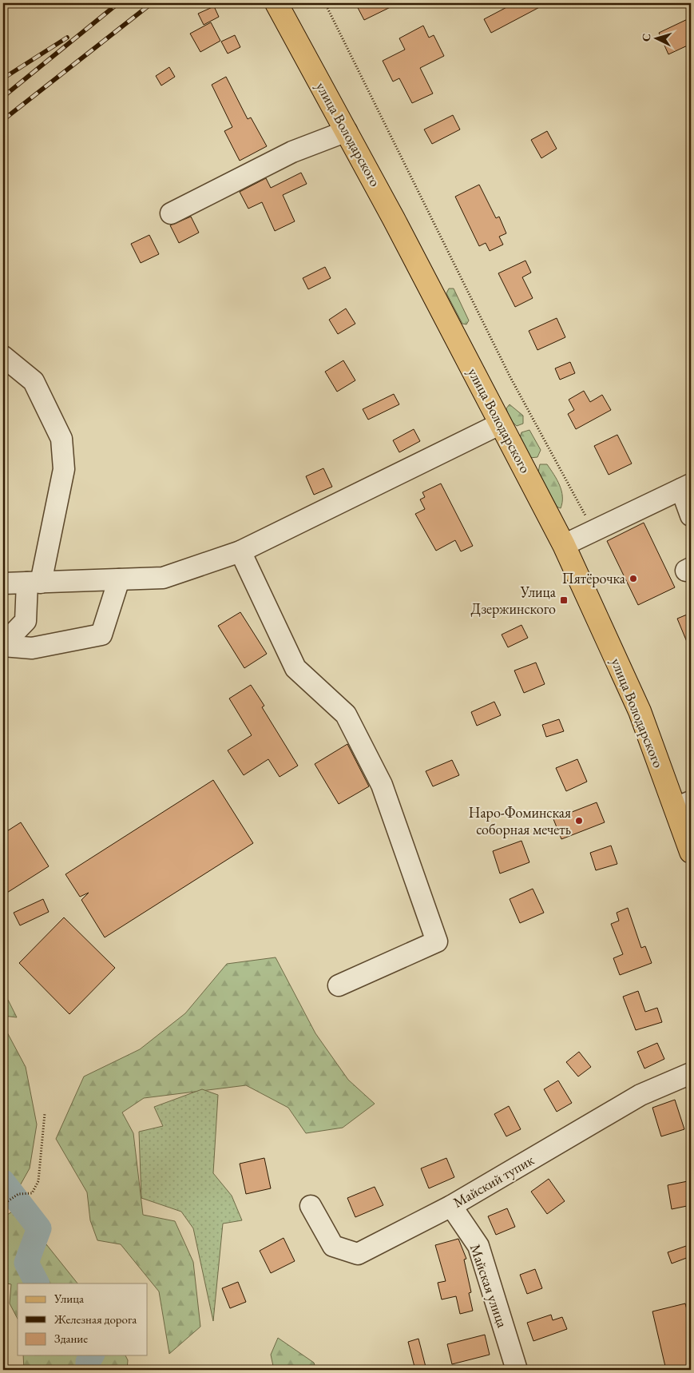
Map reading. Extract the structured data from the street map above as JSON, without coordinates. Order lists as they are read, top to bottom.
{
  "streets": {
    "main road": ["улица Володарского"],
    "street": ["Майский тупик", "Майская улица"]
  },
  "crossings": [
    ["Майский тупик", "Майская улица"]
  ],
  "places": {
    "other": ["Пятёрочка", "Наро-Фоминская соборная мечеть"],
    "transit": ["Улица Дзержинского"]
  },
  "legend": ["Улица", "Железная дорога", "Здание"],
  "north": "left"
}
